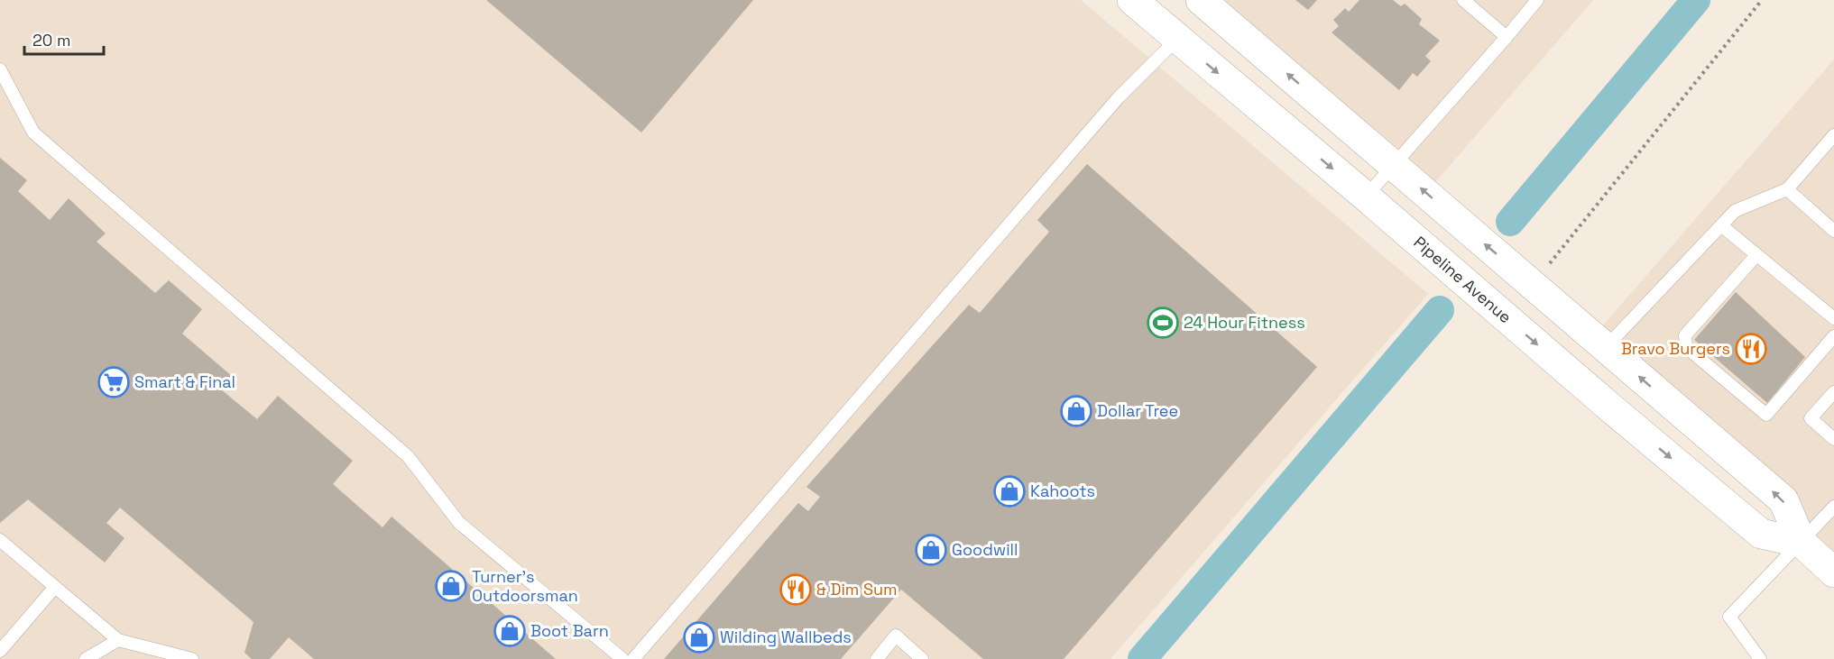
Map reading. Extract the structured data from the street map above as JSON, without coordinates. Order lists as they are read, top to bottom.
{
  "streets": {
    "main road": ["Pipeline Avenue"]
  },
  "places": {
    "sports": ["24 Hour Fitness"],
    "restaurant": ["Bravo Burgers", "& Dim Sum"],
    "supermarket": ["Smart & Final"],
    "shop": [
      "Dollar Tree",
      "Kahoots",
      "Goodwill",
      "Turner's Outdoorsman",
      "Boot Barn",
      "Wilding Wallbeds"
    ]
  },
  "scale_bar": "20 m"
}
